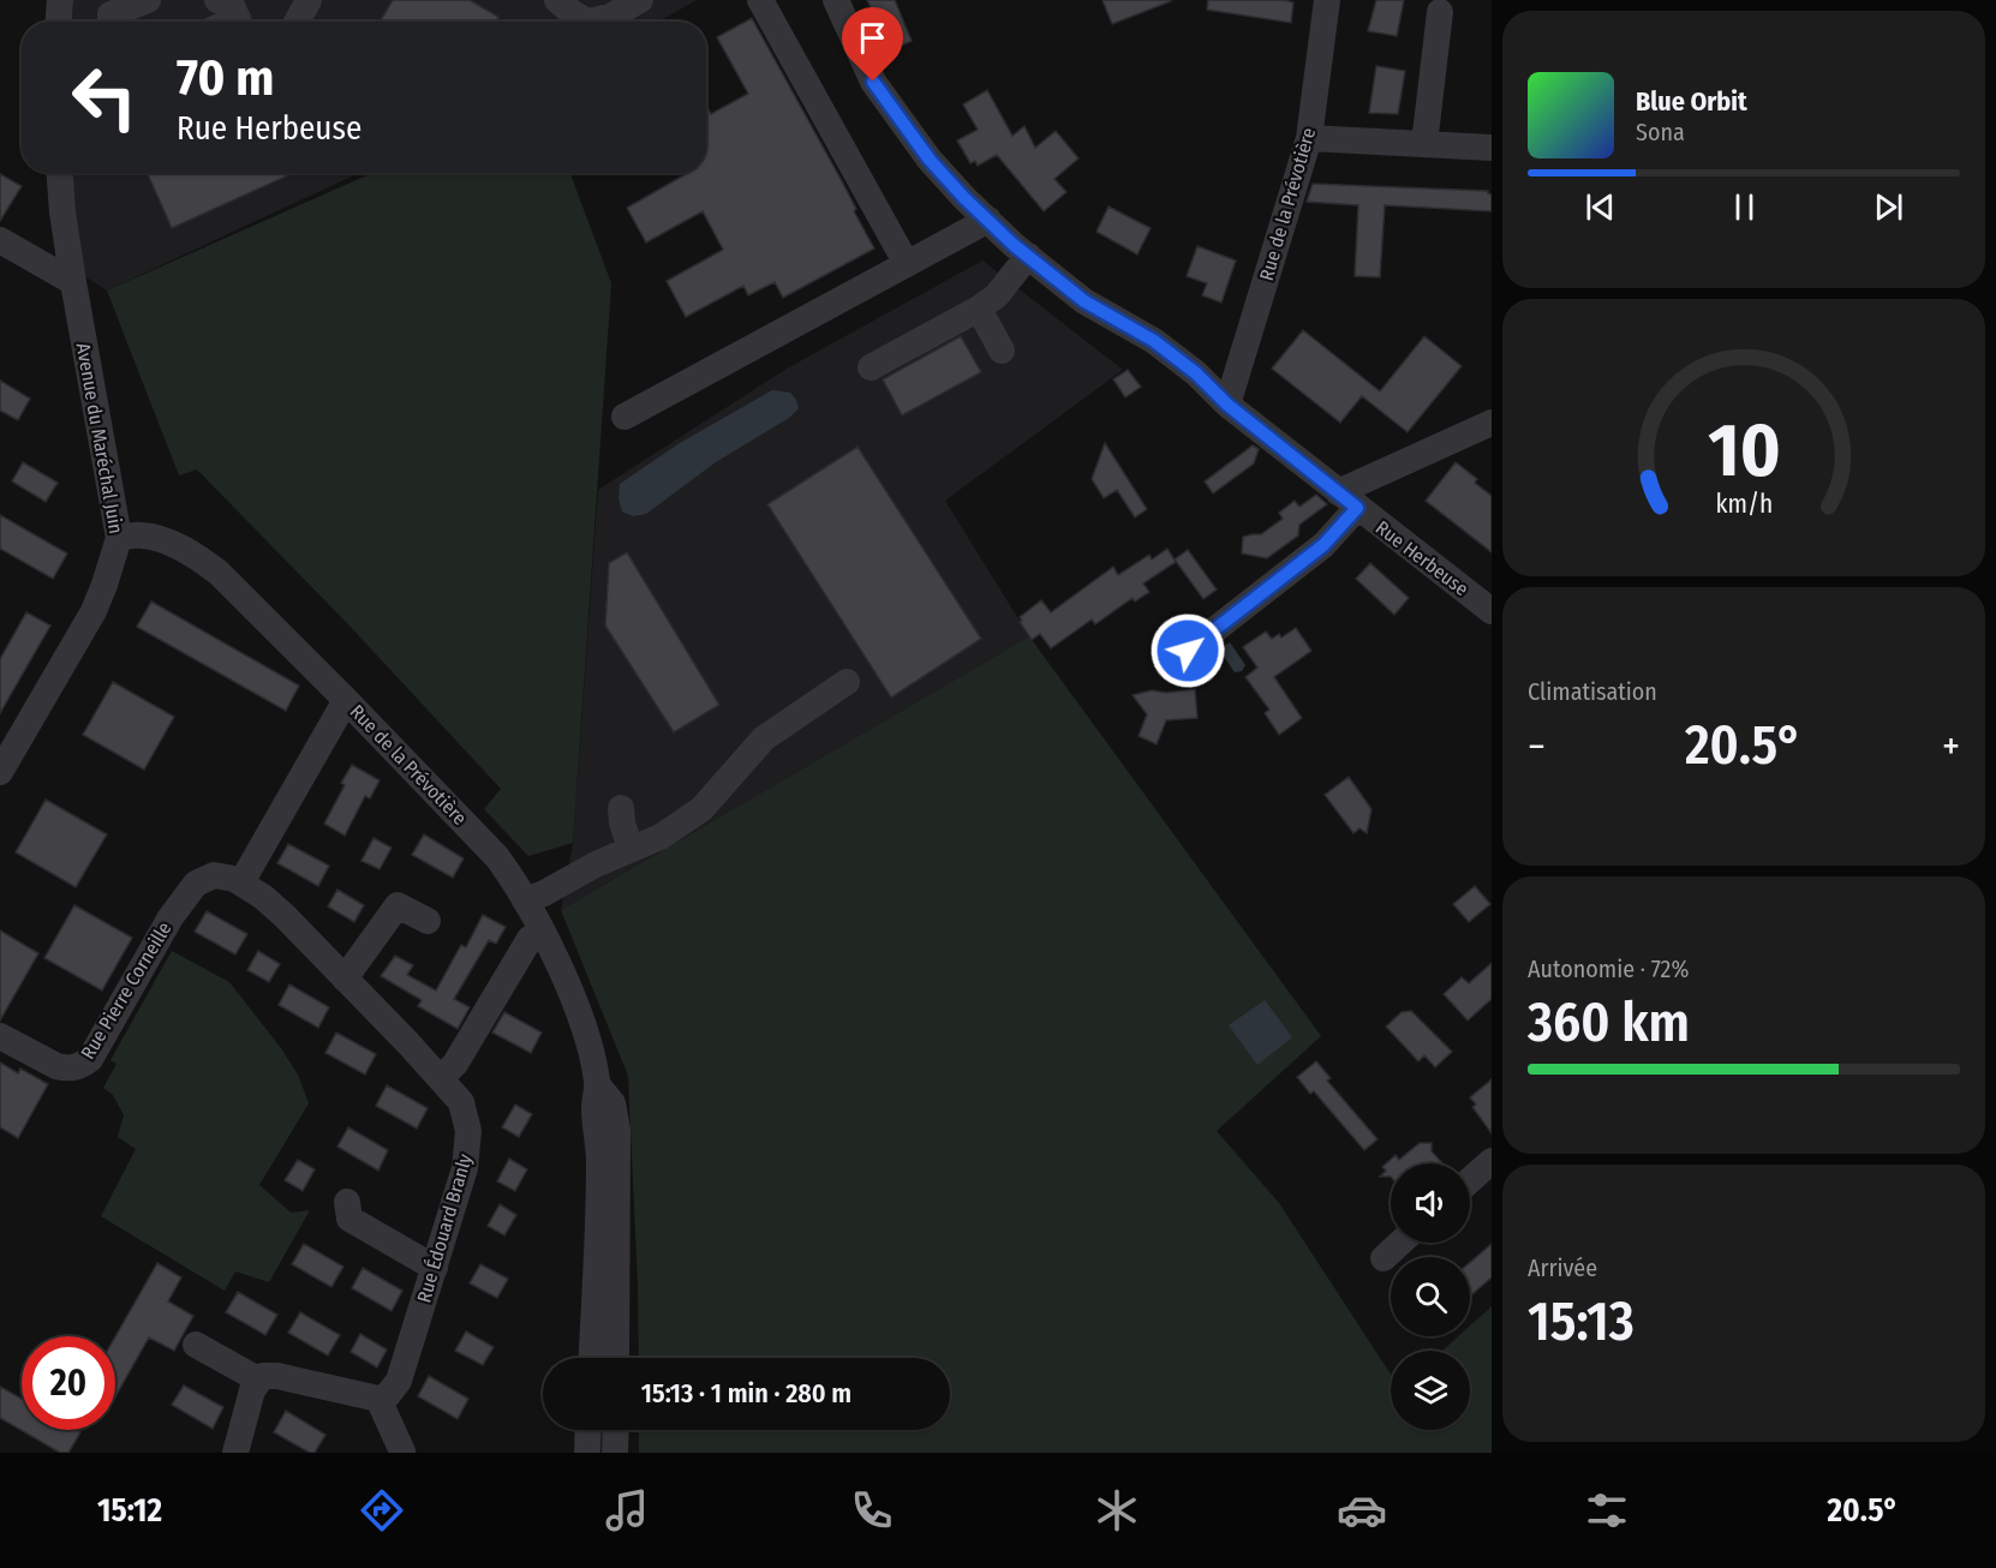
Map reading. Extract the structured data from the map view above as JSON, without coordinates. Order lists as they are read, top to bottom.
{
  "streets": {
    "street": [
      "Rue de la Prévotière",
      "Avenue du Maréchal Juin",
      "Rue Herbeuse",
      "Rue Pierre Corneille",
      "Rue Édouard Branly"
    ]
  },
  "crossings": [
    ["Rue de la Prévotière", "Avenue du Maréchal Juin"],
    ["Rue de la Prévotière", "Rue Herbeuse"],
    ["Rue Pierre Corneille", "Rue Édouard Branly"]
  ],
  "page": {
    "turn": ["70 m", "Rue Herbeuse"],
    "song": ["Blue Orbit", "Sona"],
    "tile": [
      "Climatisation",
      ["Autonomie · 72%", "360 km"],
      ["Arrivée", "15:13"]
    ],
    "heat": ["−", "20.5°", "+"],
    "limit": "20",
    "trip": "15:13 · 1 min · 280 m",
    "tabs": ["15:12", "20.5°"],
    "gauge": ["10", "km/h"]
  }
}
